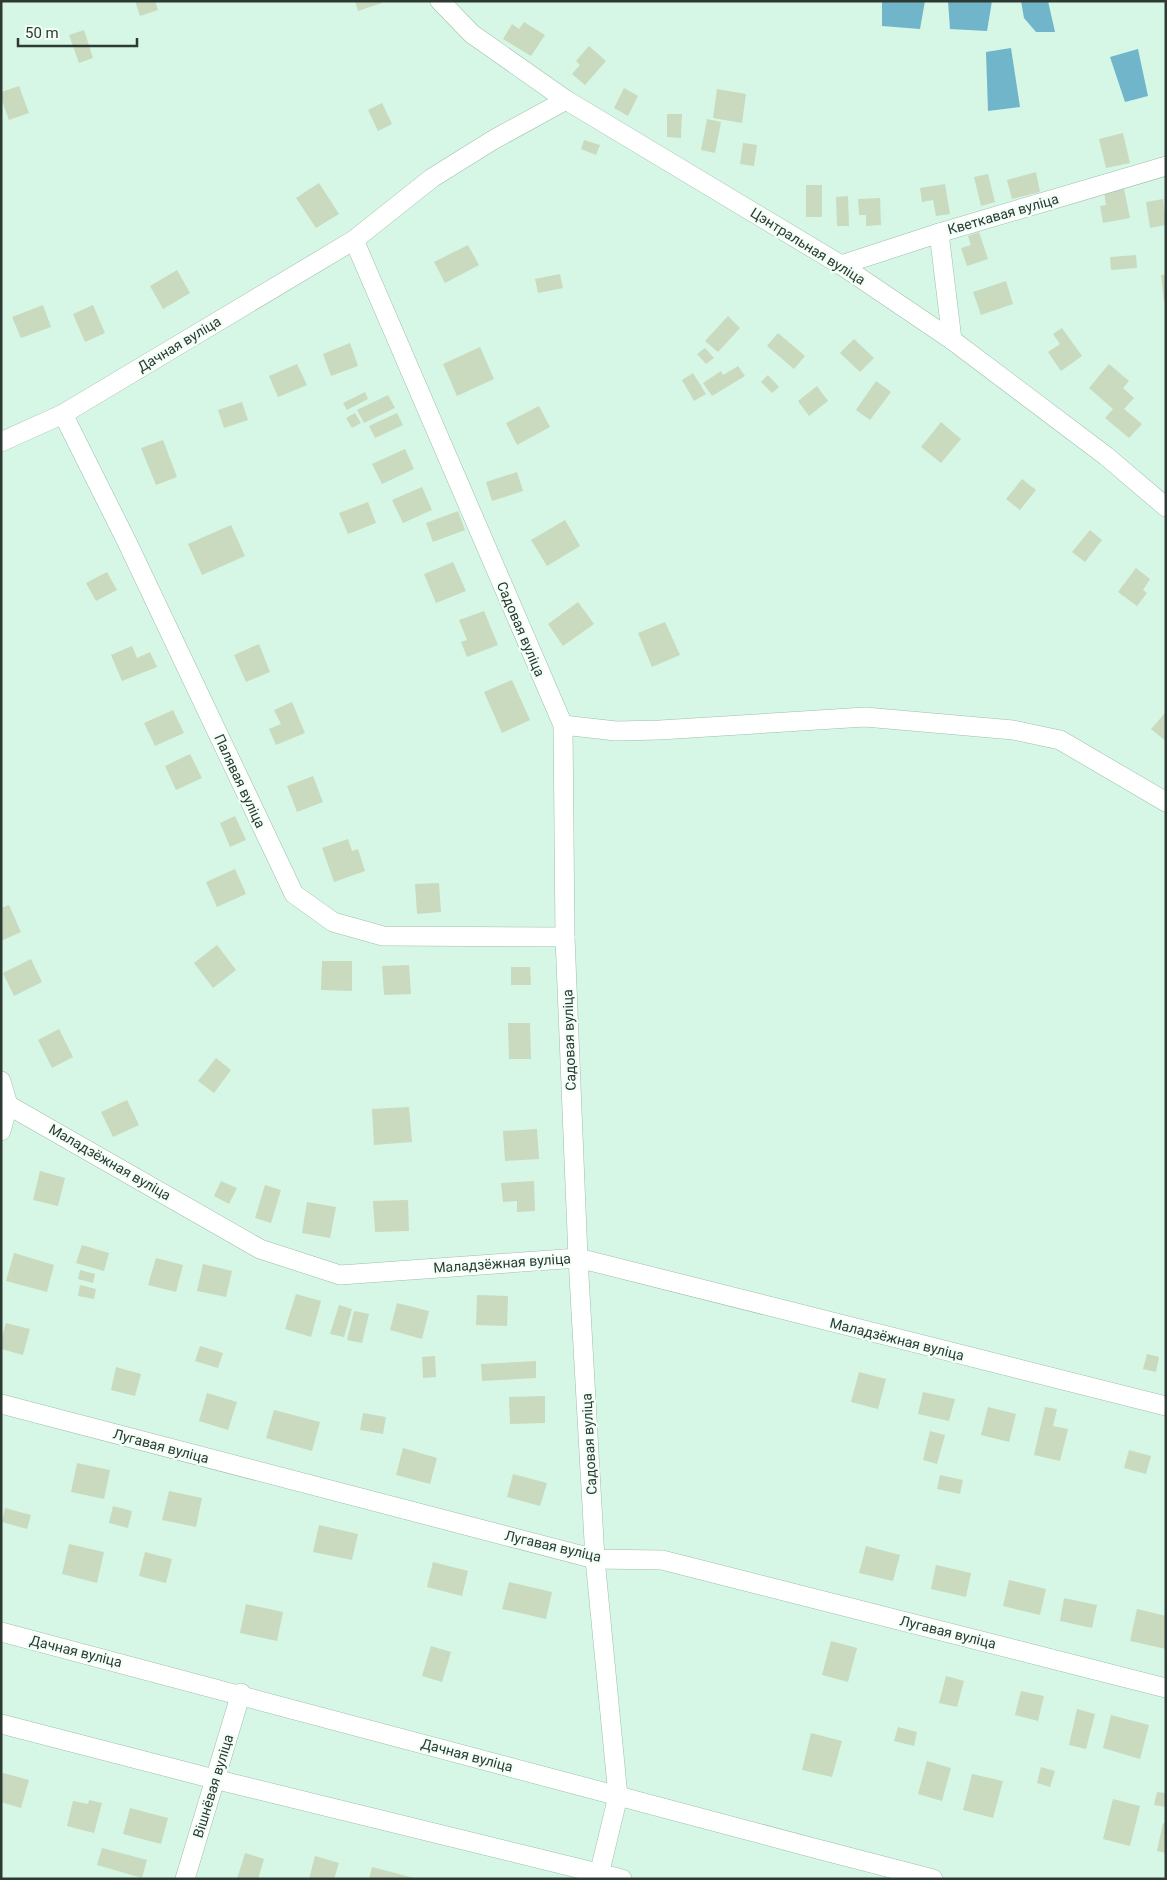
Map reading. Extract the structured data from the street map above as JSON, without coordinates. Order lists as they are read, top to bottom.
{
  "streets": {
    "street": [
      "Кветкавая вуліца",
      "Цэнтральная вуліца",
      "Дачная вуліца",
      "Садовая вуліца",
      "Палявая вуліца",
      "Маладзёжная вуліца",
      "Лугавая вуліца",
      "Вішнёвая вуліца"
    ]
  },
  "crossings": [
    ["Кветкавая вуліца", "Цэнтральная вуліца"],
    ["Цэнтральная вуліца", "Дачная вуліца"],
    ["Дачная вуліца", "Садовая вуліца"],
    ["Дачная вуліца", "Палявая вуліца"],
    ["Дачная вуліца", "Вішнёвая вуліца"],
    ["Садовая вуліца", "Палявая вуліца"],
    ["Садовая вуліца", "Маладзёжная вуліца"],
    ["Садовая вуліца", "Лугавая вуліца"]
  ],
  "scale_bar": "50 m"
}
